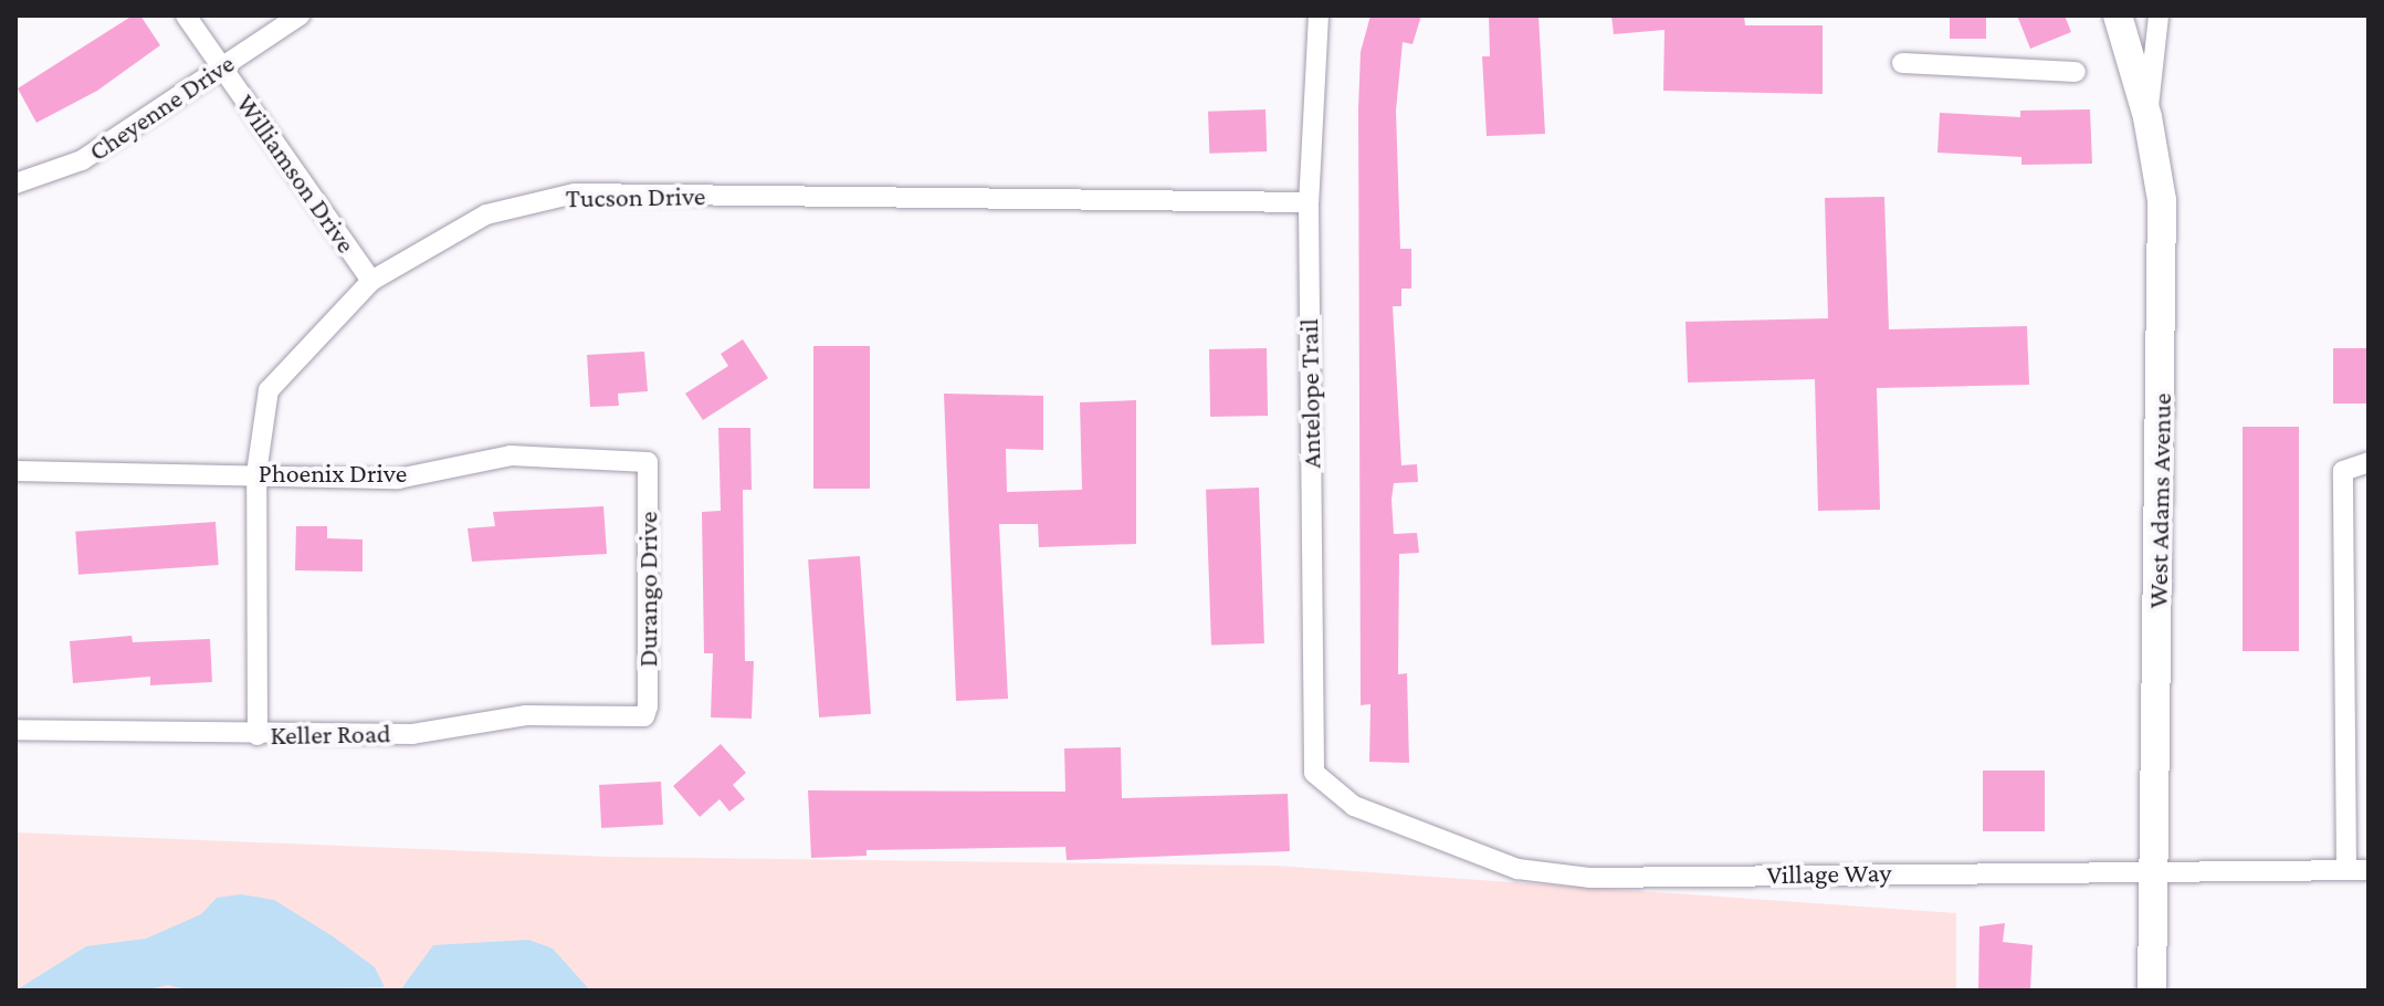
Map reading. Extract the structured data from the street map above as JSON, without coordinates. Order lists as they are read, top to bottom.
{
  "streets": {
    "main road": ["West Adams Avenue"],
    "street": [
      "Cheyenne Drive",
      "Williamson Drive",
      "Tucson Drive",
      "Antelope Trail",
      "Phoenix Drive",
      "Durango Drive",
      "Keller Road",
      "Village Way"
    ]
  },
  "crossings": [
    ["Cheyenne Drive", "Williamson Drive"],
    ["Williamson Drive", "Tucson Drive"],
    ["Tucson Drive", "Antelope Trail"],
    ["Tucson Drive", "Phoenix Drive"],
    ["Tucson Drive", "Keller Road"],
    ["Antelope Trail", "Village Way"],
    ["Phoenix Drive", "Durango Drive"],
    ["West Adams Avenue", "Village Way"],
    ["Durango Drive", "Keller Road"]
  ]
}
